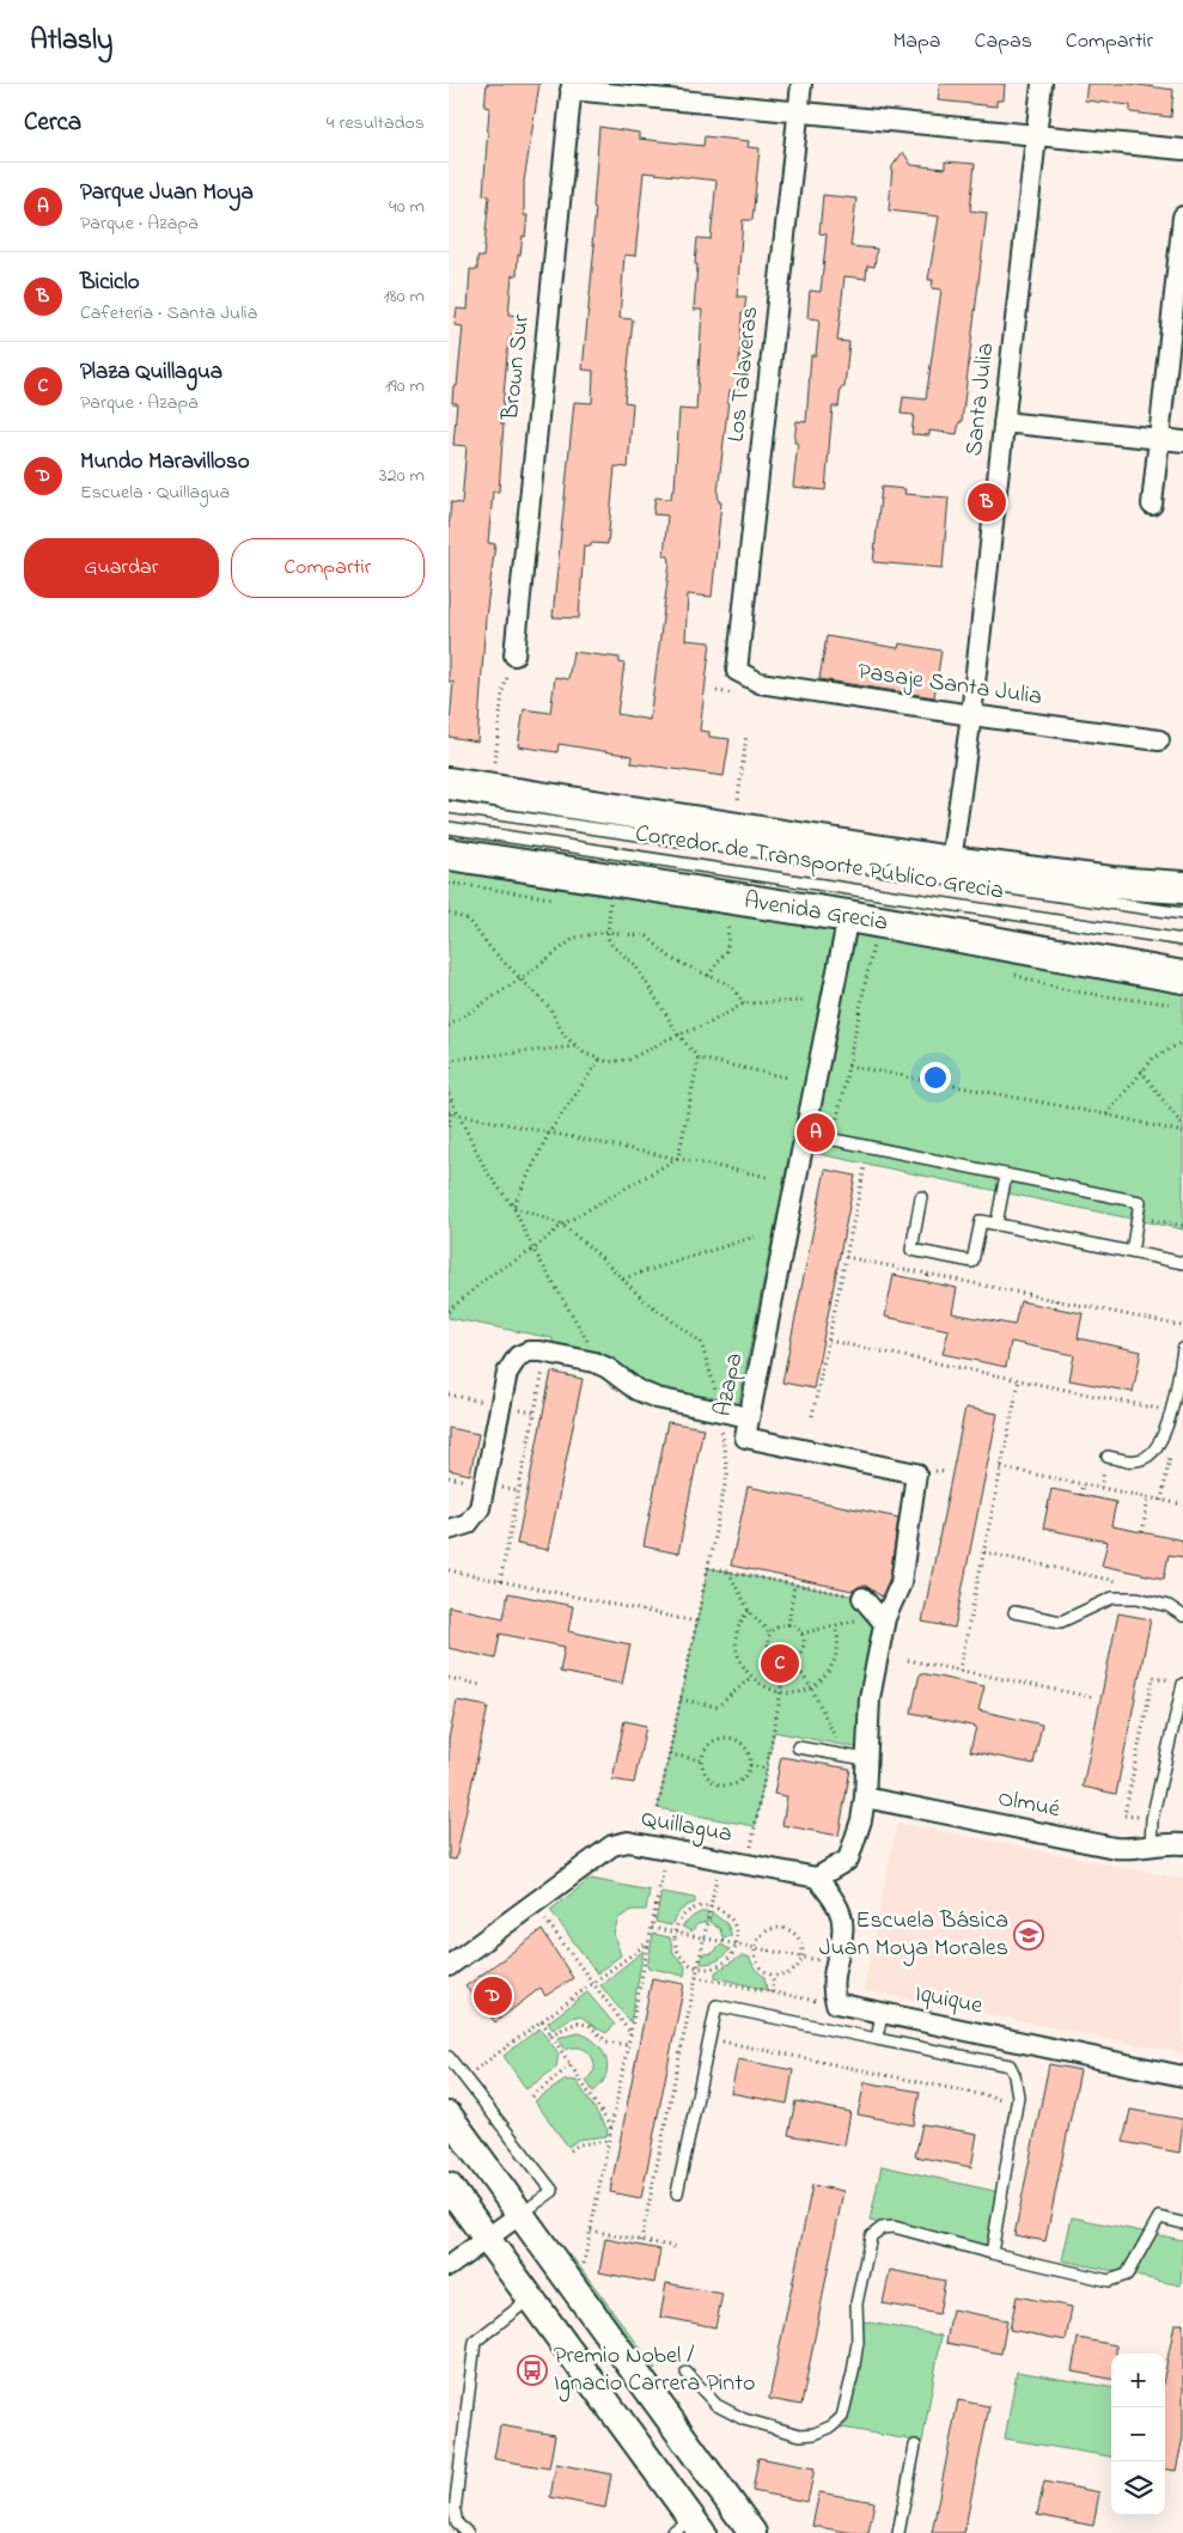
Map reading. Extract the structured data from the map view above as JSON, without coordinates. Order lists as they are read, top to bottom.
{
  "streets": {
    "main road": ["Avenida Grecia"],
    "street": [
      "Brown Sur",
      "Los Talaveras",
      "Santa Julia",
      "Pasaje Santa Julia",
      "Azapa",
      "Olmué",
      "Quillagua",
      "Iquique"
    ],
    "lane": ["Corredor de Transporte Público Grecia"]
  },
  "crossings": [
    ["Los Talaveras", "Pasaje Santa Julia"],
    ["Santa Julia", "Pasaje Santa Julia"],
    ["Avenida Grecia", "Azapa"],
    ["Azapa", "Olmué"]
  ],
  "places": {
    "school or university": ["Escuela Básica Juan Moya Morales"],
    "bus stop": ["Premio Nobel / Ignacio Carrera Pinto"]
  },
  "page": {
    "header": "Atlasly",
    "nav": ["Mapa", "Capas", "Compartir"],
    "heading": ["Cerca", "4 resultados"],
    "list": [
      {
        "mark": "A",
        "name": "Parque Juan Moya",
        "note": "Parque · Azapa",
        "value": "40 m"
      },
      {
        "mark": "B",
        "name": "Biciclo",
        "note": "Cafetería · Santa Julia",
        "value": "180 m"
      },
      {
        "mark": "C",
        "name": "Plaza Quillagua",
        "note": "Parque · Azapa",
        "value": "190 m"
      },
      {
        "mark": "D",
        "name": "Mundo Maravilloso",
        "note": "Escuela · Quillagua",
        "value": "320 m"
      }
    ],
    "pins": [
      "B",
      "A",
      "C",
      "D"
    ],
    "buttons": ["Guardar", "Compartir"],
    "map_buttons": ["+", "−"]
  }
}
